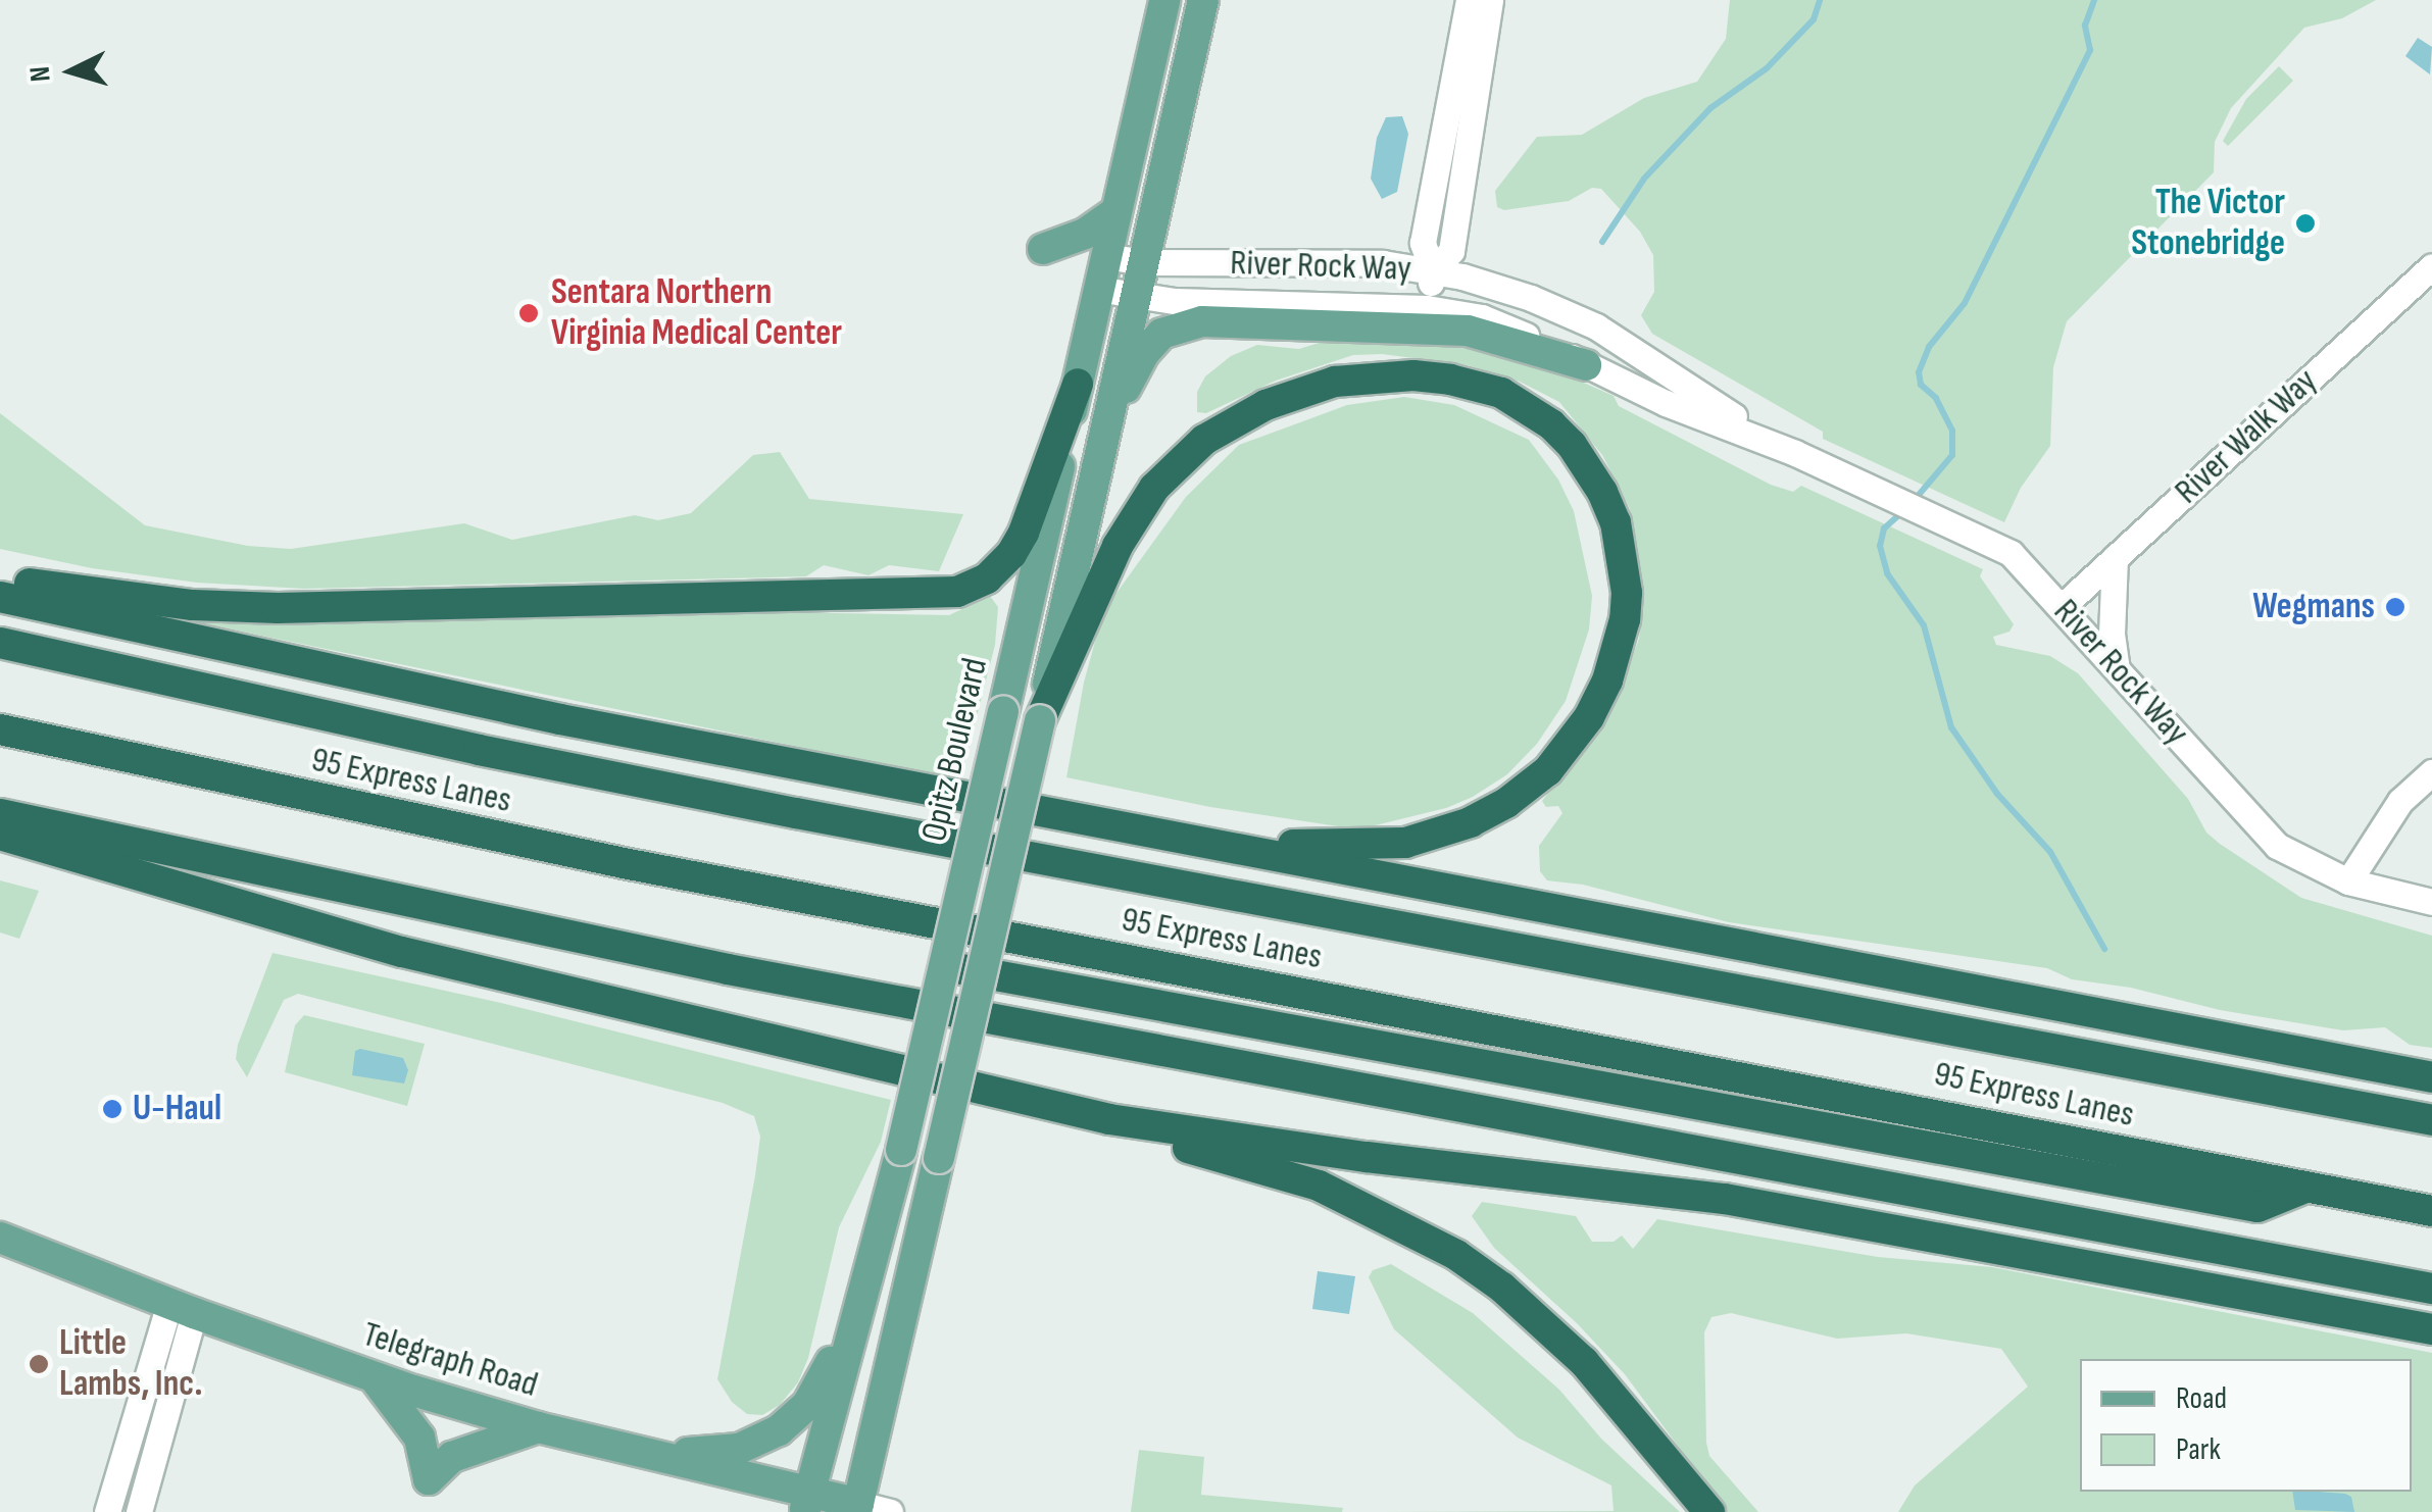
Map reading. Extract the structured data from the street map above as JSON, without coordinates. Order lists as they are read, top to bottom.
{
  "streets": {
    "highway": ["95 Express Lanes"],
    "main road": ["Opitz Boulevard", "Telegraph Road"],
    "street": ["River Rock Way", "River Walk Way"]
  },
  "crossings": [
    ["River Rock Way", "River Walk Way"],
    ["River Rock Way", "Opitz Boulevard"],
    ["Opitz Boulevard", "Telegraph Road"]
  ],
  "places": [
    "The Victor Stonebridge",
    "Sentara Northern Virginia Medical Center",
    "Wegmans",
    "U-Haul",
    "Little Lambs, Inc."
  ],
  "legend": ["Road", "Park"],
  "north": "left"
}
